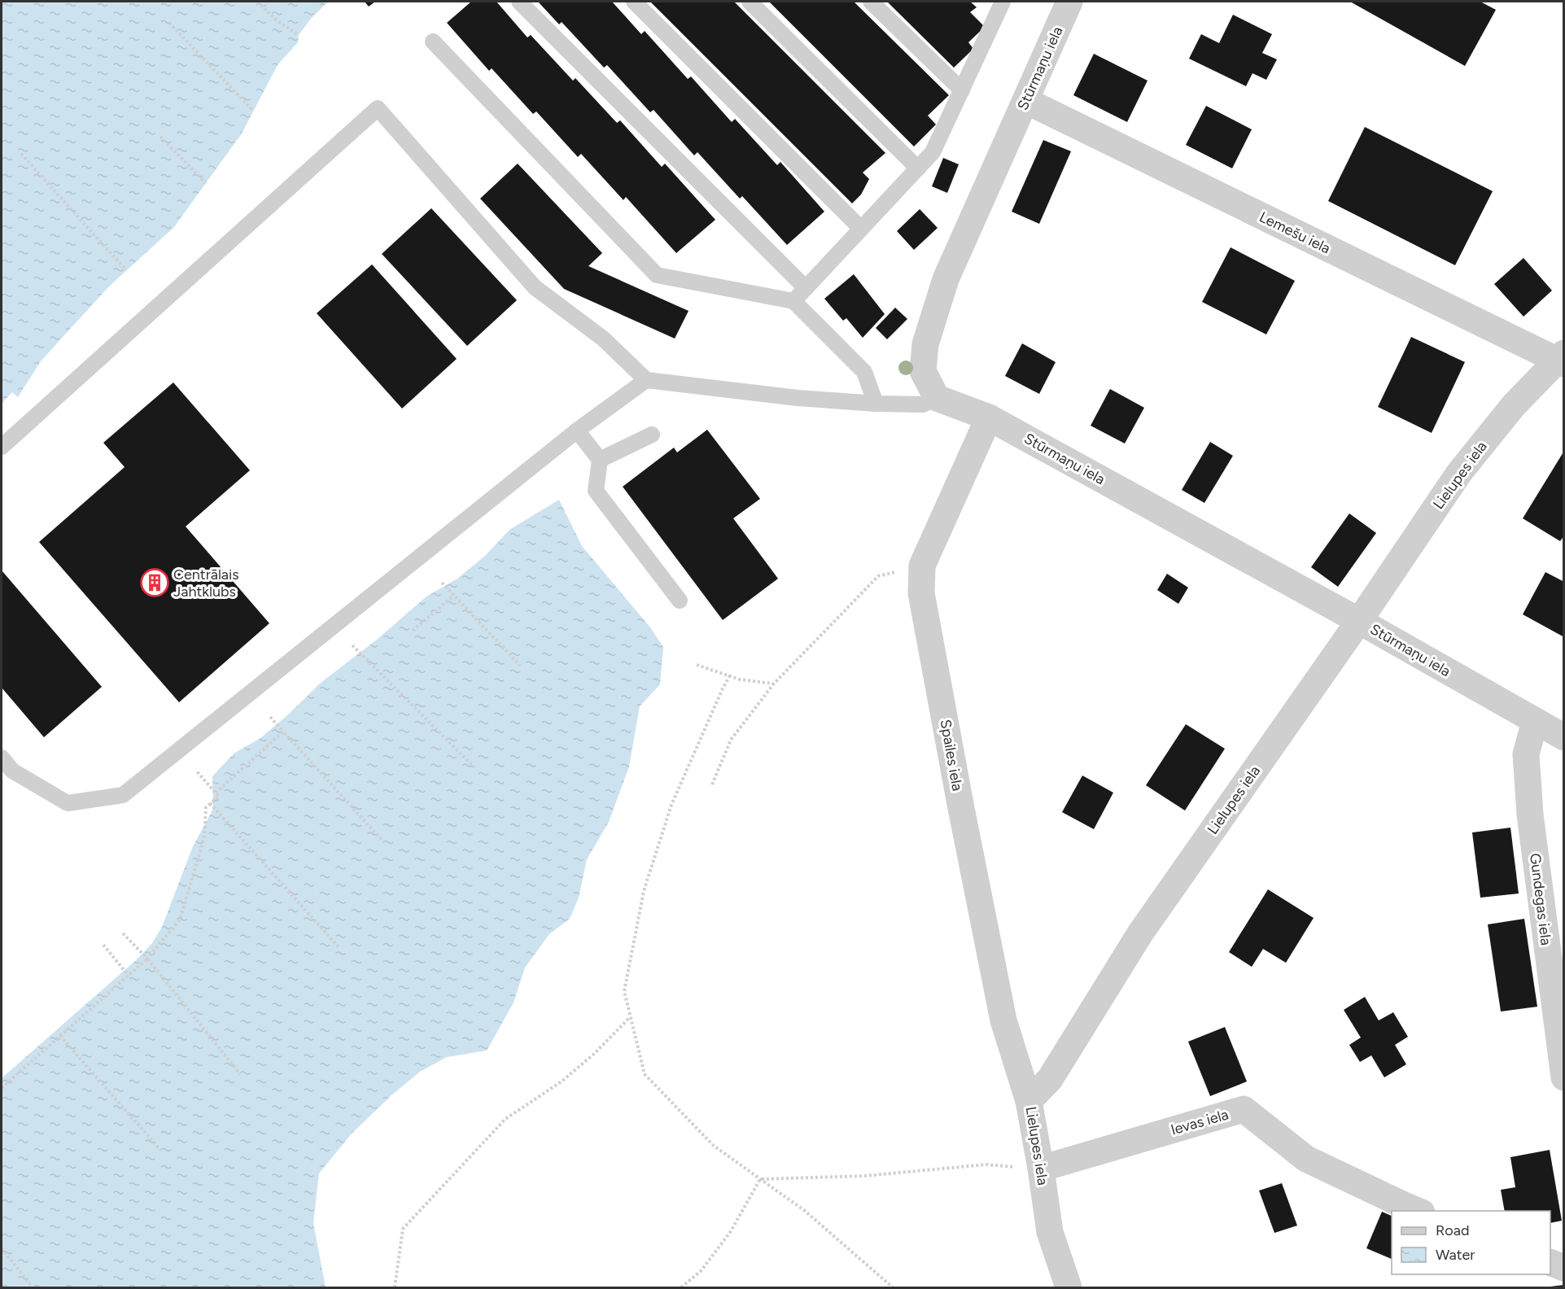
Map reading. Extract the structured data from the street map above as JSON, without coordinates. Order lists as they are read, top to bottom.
{
  "streets": {
    "street": [
      "Stūrmaņu iela",
      "Lemešu iela",
      "Lielupes iela",
      "Spailes iela",
      "Gundegas iela",
      "Ievas iela"
    ]
  },
  "crossings": [
    ["Stūrmaņu iela", "Lemešu iela"],
    ["Stūrmaņu iela", "Lielupes iela"],
    ["Stūrmaņu iela", "Spailes iela"],
    ["Stūrmaņu iela", "Gundegas iela"],
    ["Lemešu iela", "Lielupes iela"],
    ["Lielupes iela", "Spailes iela"],
    ["Lielupes iela", "Ievas iela"]
  ],
  "places": {
    "building": ["Centrālais Jahtklubs"]
  },
  "legend": ["Road", "Water"]
}
